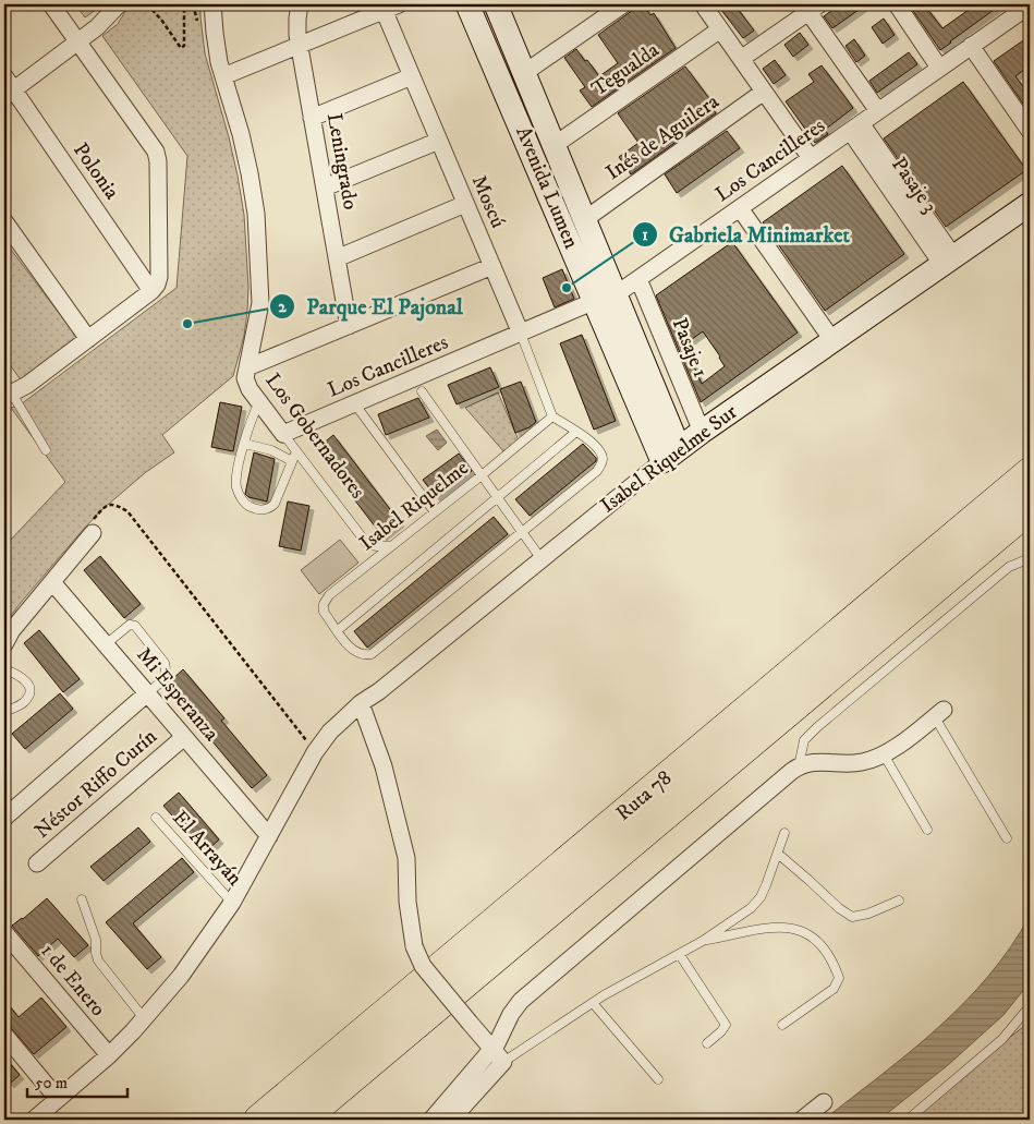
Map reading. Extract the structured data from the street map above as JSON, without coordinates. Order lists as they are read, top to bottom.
{
  "streets": {
    "highway": ["Ruta 78"],
    "street": [
      "Tegualda",
      "Inés de Aguilera",
      "Los Cancilleres",
      "Leningrado",
      "Polonia",
      "Avenida Lumen",
      "Moscú",
      "Pasaje 1",
      "Los Gobernadores",
      "Isabel Riquelme Sur",
      "Mi Esperanza",
      "Néstor Riffo Curín",
      "1 de Enero"
    ],
    "lane": ["Isabel Riquelme", "El Arrayán"]
  },
  "crossings": [
    ["Tegualda", "Avenida Lumen"],
    ["Inés de Aguilera", "Avenida Lumen"],
    ["Los Cancilleres", "Avenida Lumen"],
    ["Los Cancilleres", "Moscú"],
    ["Los Cancilleres", "Pasaje 1"],
    ["Los Cancilleres", "Los Gobernadores"],
    ["Avenida Lumen", "Isabel Riquelme Sur"],
    ["Moscú", "Isabel Riquelme"],
    ["Pasaje 1", "Isabel Riquelme Sur"],
    ["Los Gobernadores", "Isabel Riquelme"],
    ["Isabel Riquelme Sur", "Mi Esperanza"],
    ["Isabel Riquelme Sur", "El Arrayán"],
    ["Isabel Riquelme Sur", "1 de Enero"],
    ["Mi Esperanza", "Néstor Riffo Curín"]
  ],
  "places": ["Gabriela Minimarket", "Parque El Pajonal"],
  "scale_bar": "50 m"
}
